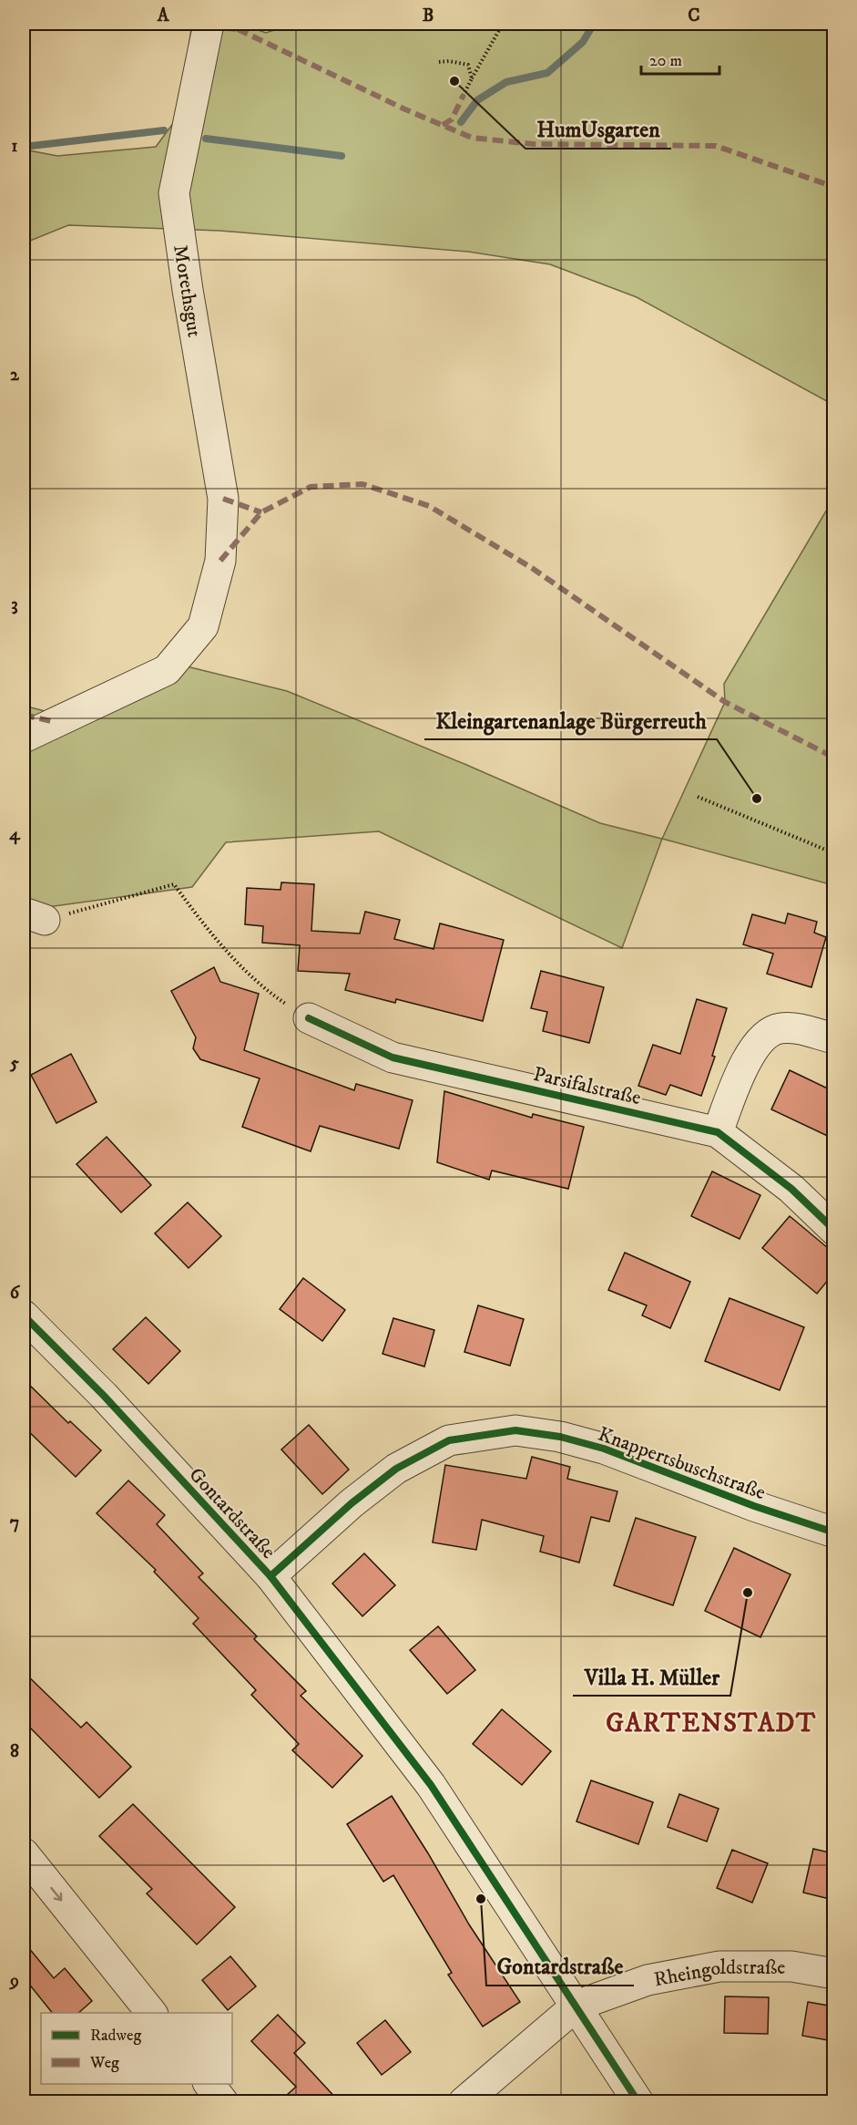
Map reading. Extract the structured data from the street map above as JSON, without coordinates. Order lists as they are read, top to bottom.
{
  "streets": {
    "street": [
      "Morethsgut",
      "Parsifalstraße",
      "Knappertsbuschstraße",
      "Gontardstraße",
      "Rheingoldstraße"
    ]
  },
  "crossings": [
    ["Knappertsbuschstraße", "Gontardstraße"],
    ["Gontardstraße", "Rheingoldstraße"]
  ],
  "districts": ["GARTENSTADT"],
  "places": [
    "HumUsgarten",
    "Kleingartenanlage Bürgerreuth",
    "Villa H. Müller",
    "Gontardstraße"
  ],
  "legend": ["Radweg", "Weg"],
  "scale_bar": "20 m",
  "grid": {
    "columns": ["A", "B", "C"],
    "rows": [
      "1",
      "2",
      "3",
      "4",
      "5",
      "6",
      "7",
      "8",
      "9"
    ]
  }
}
